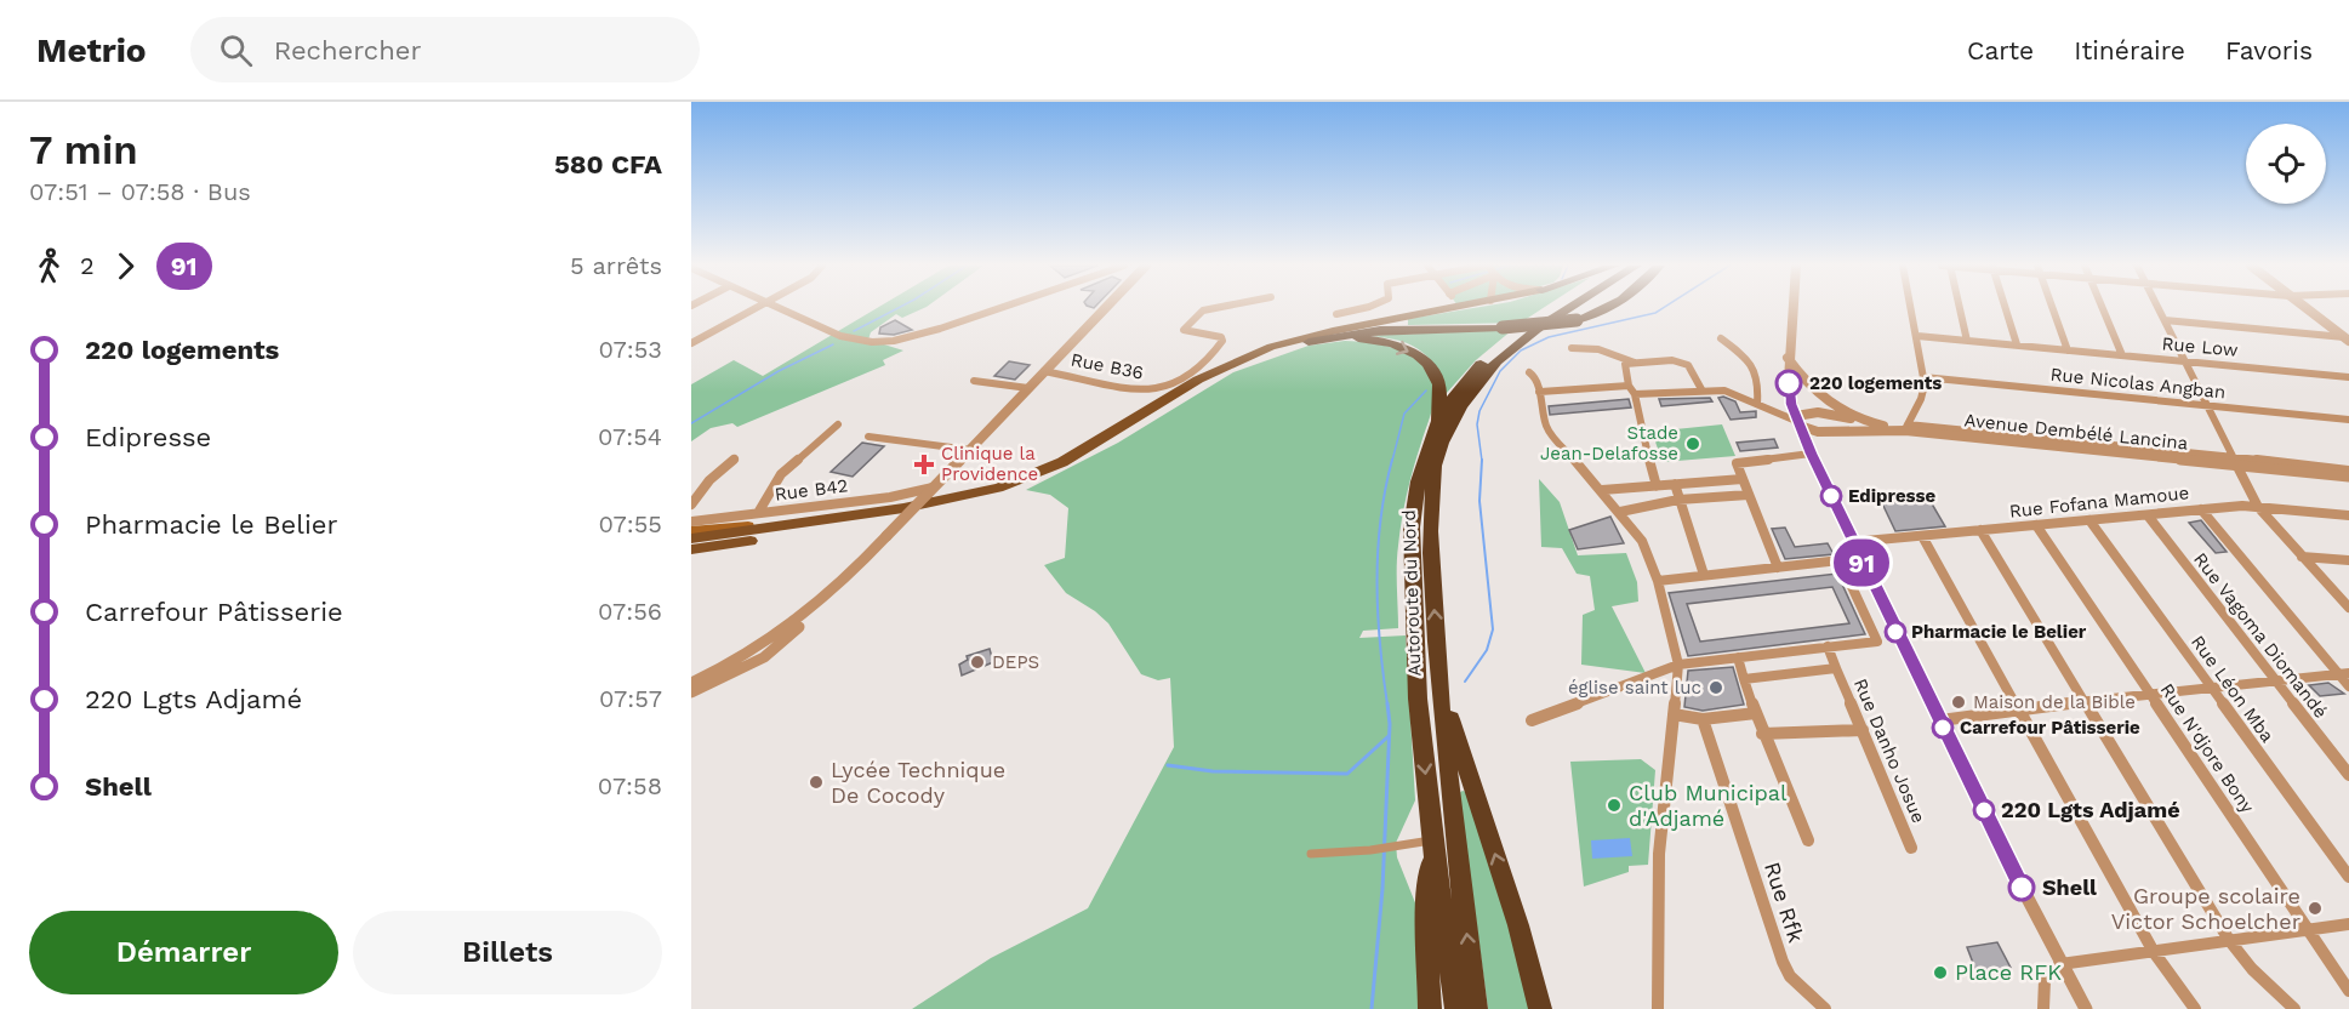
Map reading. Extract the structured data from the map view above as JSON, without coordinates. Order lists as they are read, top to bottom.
{
  "streets": {
    "highway": ["Autoroute du Nord"],
    "street": [
      "Rue Low",
      "Rue B36",
      "Rue Nicolas Angban",
      "Avenue Dembélé Lancina",
      "Rue B42",
      "Rue Fofana Mamoue",
      "Rue Vagoma Diomandé",
      "Rue Léon Mba",
      "Rue N'djore Bony",
      "Rue Danho Josue",
      "Rue Rfk"
    ]
  },
  "crossings": [
    ["Rue Fofana Mamoue", "Rue Vagoma Diomandé"],
    ["Rue Fofana Mamoue", "Rue Léon Mba"],
    ["Rue Fofana Mamoue", "Rue N'djore Bony"]
  ],
  "places": {
    "other": [
      "220 logements",
      "Stade Jean-Delafosse",
      "Edipresse",
      "Pharmacie le Belier",
      "DEPS",
      "église saint luc",
      "Maison de la Bible",
      "Carrefour Pâtisserie",
      "Lycée Technique De Cocody",
      "Club Municipal d'Adjamé",
      "220 Lgts Adjamé",
      "Shell",
      "Groupe scolaire Victor Schoelcher",
      "Place RFK"
    ],
    "health": ["Clinique la Providence"]
  },
  "lines": ["bus line 91"],
  "page": {
    "header": "Metrio",
    "search": "Rechercher",
    "nav": ["Carte", "Itinéraire", "Favoris"],
    "heading": ["7 min", "07:51 – 07:58 · Bus", "580 CFA"],
    "on_map": "91",
    "legs": ["2", "91", "5 arrêts"],
    "list": [
      {
        "name": "220 logements",
        "value": "07:53"
      },
      {
        "name": "Edipresse",
        "value": "07:54"
      },
      {
        "name": "Pharmacie le Belier",
        "value": "07:55"
      },
      {
        "name": "Carrefour Pâtisserie",
        "value": "07:56"
      },
      {
        "name": "220 Lgts Adjamé",
        "value": "07:57"
      },
      {
        "name": "Shell",
        "value": "07:58"
      }
    ],
    "buttons": ["Démarrer", "Billets"]
  }
}
